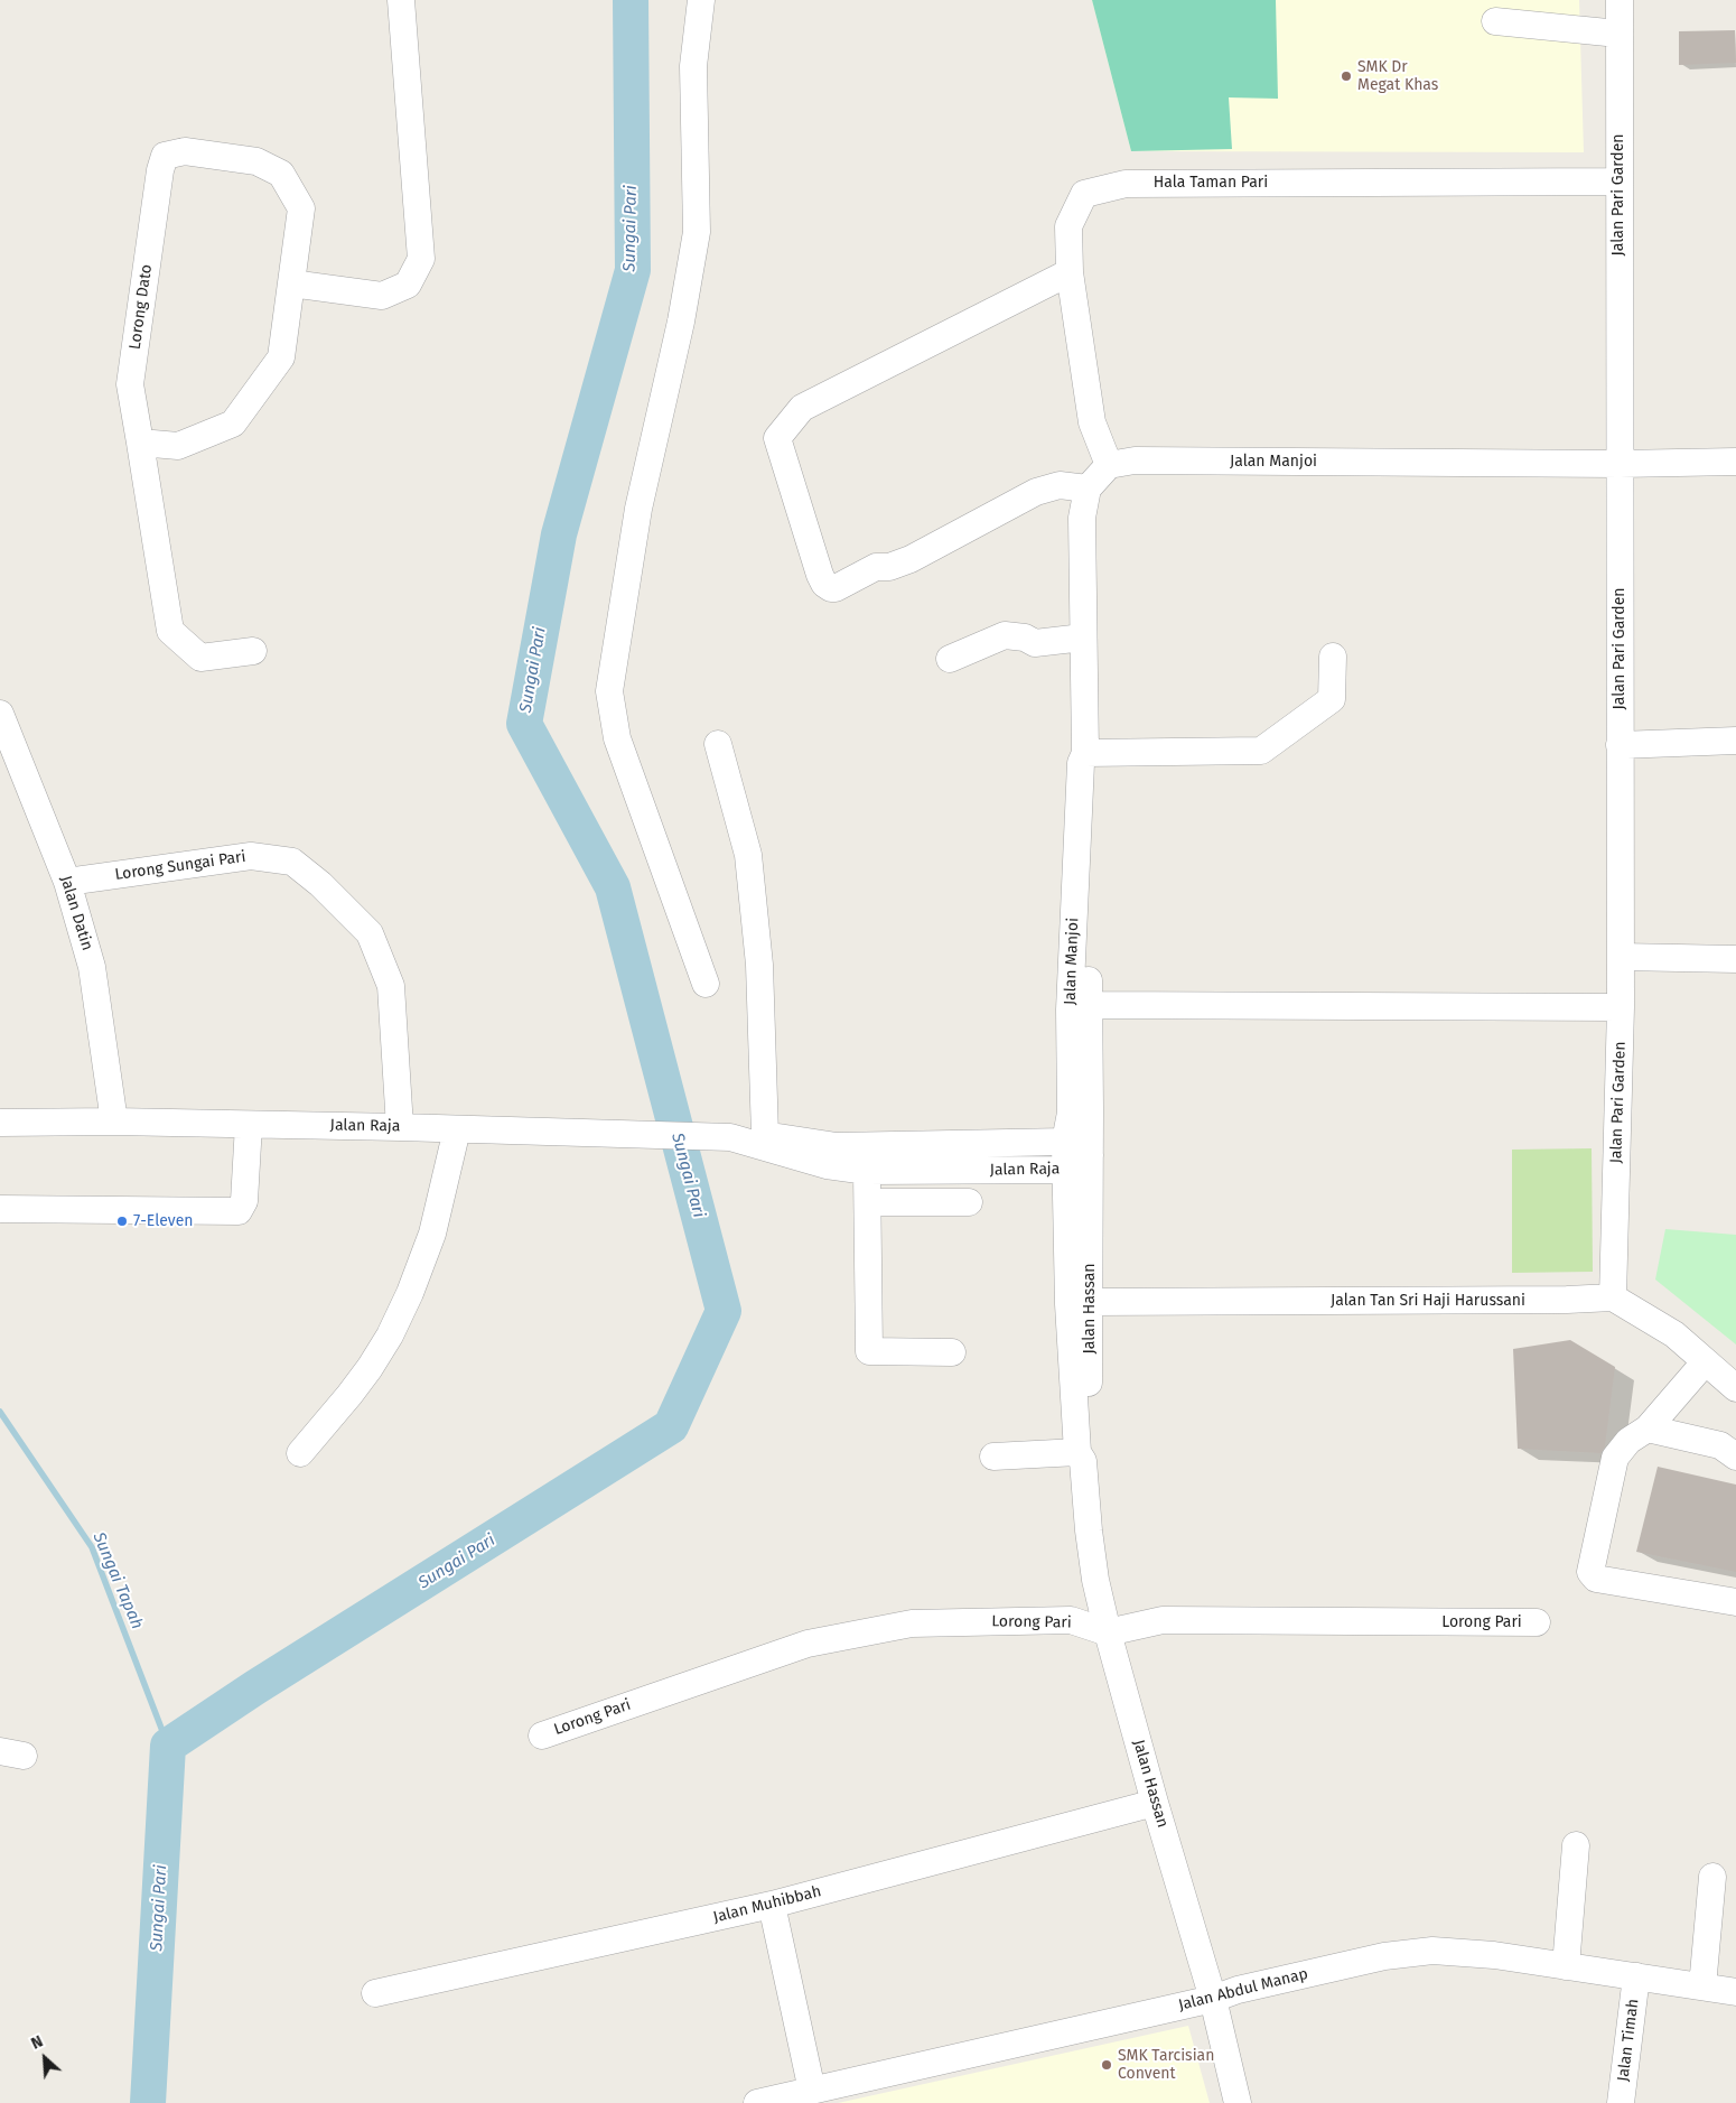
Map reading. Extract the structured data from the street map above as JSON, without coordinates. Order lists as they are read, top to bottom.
{
  "streets": {
    "street": [
      "Hala Taman Pari",
      "Jalan Pari Garden",
      "Lorong Dato",
      "Jalan Manjoi",
      "Lorong Sungai Pari",
      "Jalan Datin",
      "Jalan Raja",
      "Jalan Tan Sri Haji Harussani",
      "Jalan Hassan",
      "Lorong Pari",
      "Jalan Muhibbah",
      "Jalan Abdul Manap",
      "Jalan Timah"
    ]
  },
  "crossings": [
    ["Hala Taman Pari", "Jalan Pari Garden"],
    ["Hala Taman Pari", "Jalan Manjoi"],
    ["Jalan Pari Garden", "Jalan Manjoi"],
    ["Jalan Pari Garden", "Jalan Tan Sri Haji Harussani"],
    ["Jalan Manjoi", "Jalan Raja"],
    ["Jalan Manjoi", "Jalan Hassan"],
    ["Lorong Sungai Pari", "Jalan Datin"],
    ["Lorong Sungai Pari", "Jalan Raja"],
    ["Jalan Datin", "Jalan Raja"],
    ["Jalan Raja", "Jalan Hassan"],
    ["Jalan Tan Sri Haji Harussani", "Jalan Hassan"],
    ["Jalan Hassan", "Lorong Pari"],
    ["Jalan Hassan", "Jalan Muhibbah"],
    ["Jalan Hassan", "Jalan Abdul Manap"],
    ["Jalan Abdul Manap", "Jalan Timah"]
  ],
  "water": ["Sungai Pari", "Sungai Tapah"],
  "places": ["SMK Dr Megat Khas", "7-Eleven", "SMK Tarcisian Convent"],
  "north": "top left"
}
